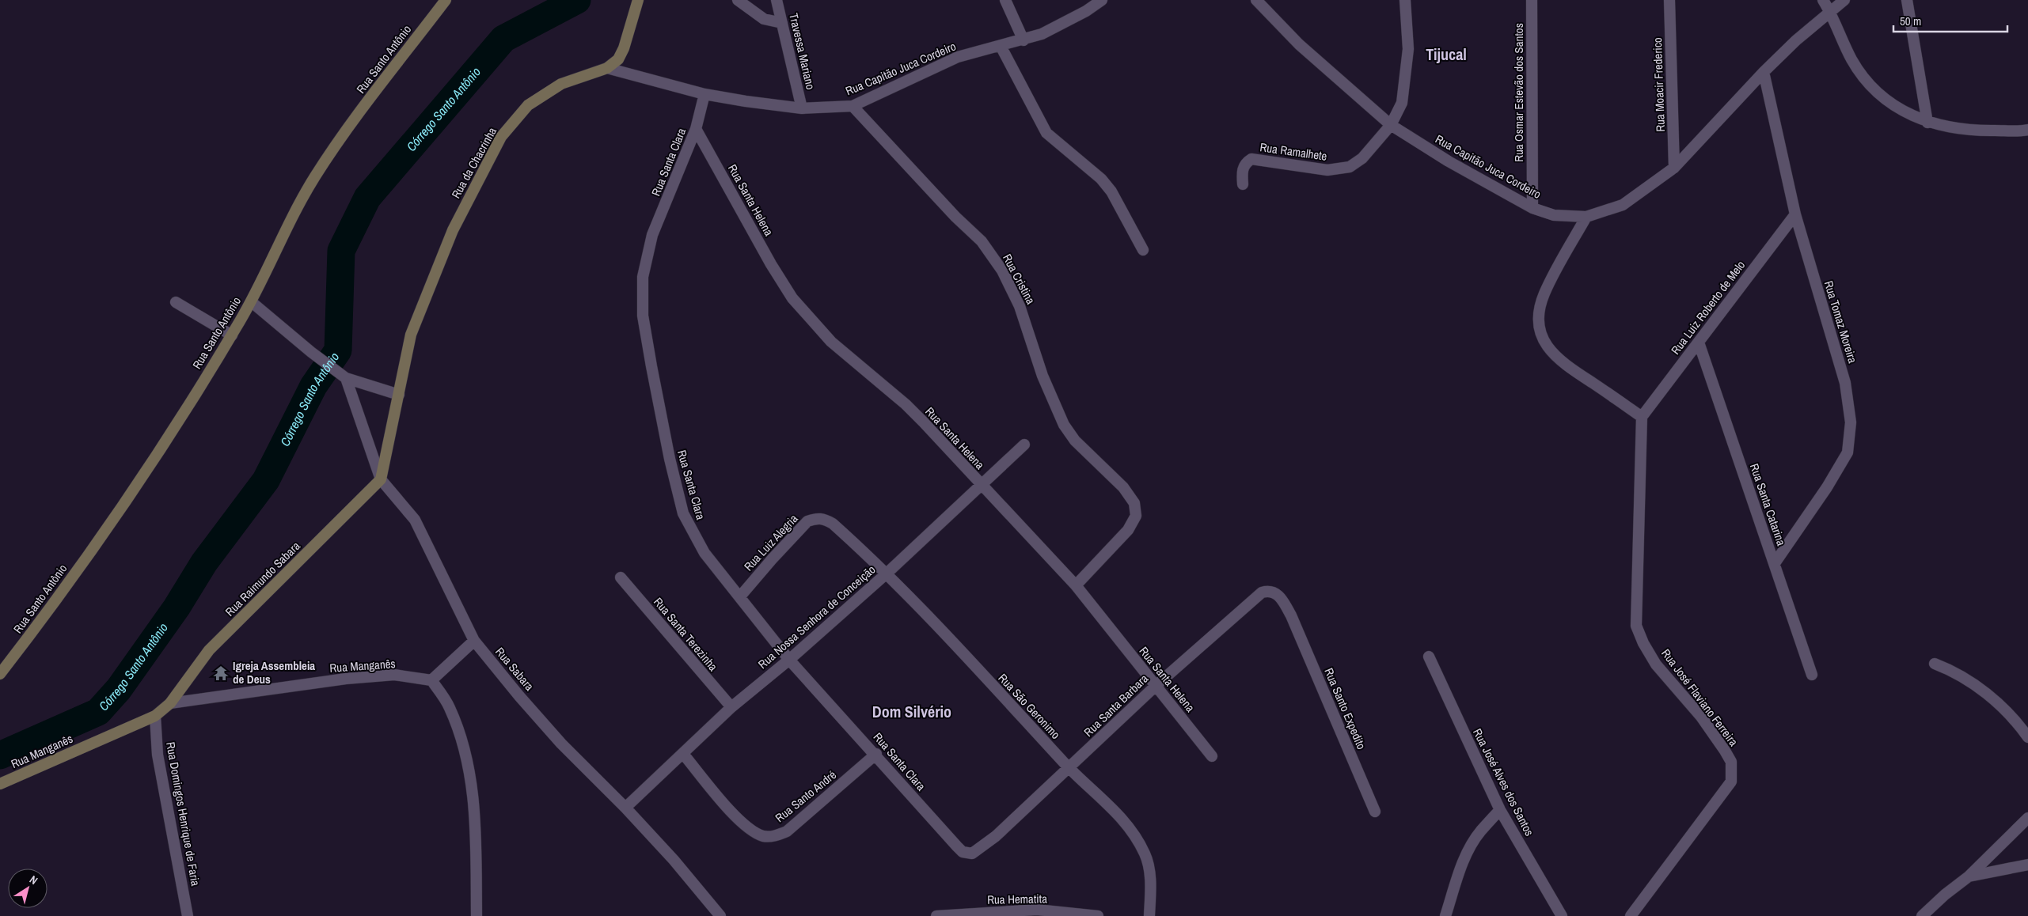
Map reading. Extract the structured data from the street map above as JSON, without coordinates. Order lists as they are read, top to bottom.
{
  "streets": {
    "main road": [
      "Rua Santo Antônio",
      "Rua da Chacrinha",
      "Rua Raimundo Sabara",
      "Rua Manganês"
    ],
    "street": [
      "Travessa Mariano",
      "Rua Capitão Juca Cordeiro",
      "Rua Moacir Frederico",
      "Rua Osmar Estevão dos Santos",
      "Rua Ramalhete",
      "Rua Santa Clara",
      "Rua Santa Helena",
      "Rua Cristina",
      "Rua Luiz Roberto de Melo",
      "Rua Tomaz Moreira",
      "Rua Santa Catarina",
      "Rua Luiz Alegria",
      "Rua Nossa Senhora de Conceição",
      "Rua Santa Terezinha",
      "Rua Sabara",
      "Rua José Flaviano Ferreira",
      "Rua Santa Barbara",
      "Rua São Geronimo",
      "Rua Santo Expedito",
      "Rua José Alves dos Santos",
      "Rua Santo André",
      "Rua Domingos Henrique de Faria",
      "Rua Hematita"
    ]
  },
  "crossings": [
    ["Travessa Mariano", "Rua Capitão Juca Cordeiro"],
    ["Rua Capitão Juca Cordeiro", "Rua Moacir Frederico"],
    ["Rua Capitão Juca Cordeiro", "Rua Osmar Estevão dos Santos"],
    ["Rua Capitão Juca Cordeiro", "Rua Ramalhete"],
    ["Rua Capitão Juca Cordeiro", "Rua Santa Clara"],
    ["Rua Capitão Juca Cordeiro", "Rua da Chacrinha"],
    ["Rua Capitão Juca Cordeiro", "Rua Cristina"],
    ["Rua Capitão Juca Cordeiro", "Rua Tomaz Moreira"],
    ["Rua Santa Clara", "Rua Santa Helena"],
    ["Rua Santa Clara", "Rua Luiz Alegria"],
    ["Rua Santa Clara", "Rua Nossa Senhora de Conceição"],
    ["Rua Santa Clara", "Rua Santa Barbara"],
    ["Rua Santa Clara", "Rua Santo André"],
    ["Rua Santa Helena", "Rua Cristina"],
    ["Rua Santa Helena", "Rua Nossa Senhora de Conceição"],
    ["Rua Santa Helena", "Rua Santa Barbara"],
    ["Rua Luiz Roberto de Melo", "Rua Tomaz Moreira"],
    ["Rua Luiz Roberto de Melo", "Rua Santa Catarina"],
    ["Rua Luiz Roberto de Melo", "Rua José Flaviano Ferreira"],
    ["Rua Tomaz Moreira", "Rua Santa Catarina"],
    ["Rua Luiz Alegria", "Rua São Geronimo"],
    ["Rua Raimundo Sabara", "Rua Manganês"],
    ["Rua Raimundo Sabara", "Rua Sabara"],
    ["Rua Nossa Senhora de Conceição", "Rua Santa Terezinha"],
    ["Rua Nossa Senhora de Conceição", "Rua Sabara"],
    ["Rua Nossa Senhora de Conceição", "Rua São Geronimo"],
    ["Rua Nossa Senhora de Conceição", "Rua Santo André"],
    ["Rua Manganês", "Rua Domingos Henrique de Faria"],
    ["Rua Santa Barbara", "Rua São Geronimo"],
    ["Rua Santa Barbara", "Rua Santo Expedito"]
  ],
  "districts": ["Tijucal", "Dom Silvério"],
  "water": ["Córrego Santo Antônio"],
  "places": {
    "temple": ["Igreja Assembleia de Deus"]
  },
  "scale_bar": "50 m",
  "north": "top right"
}
